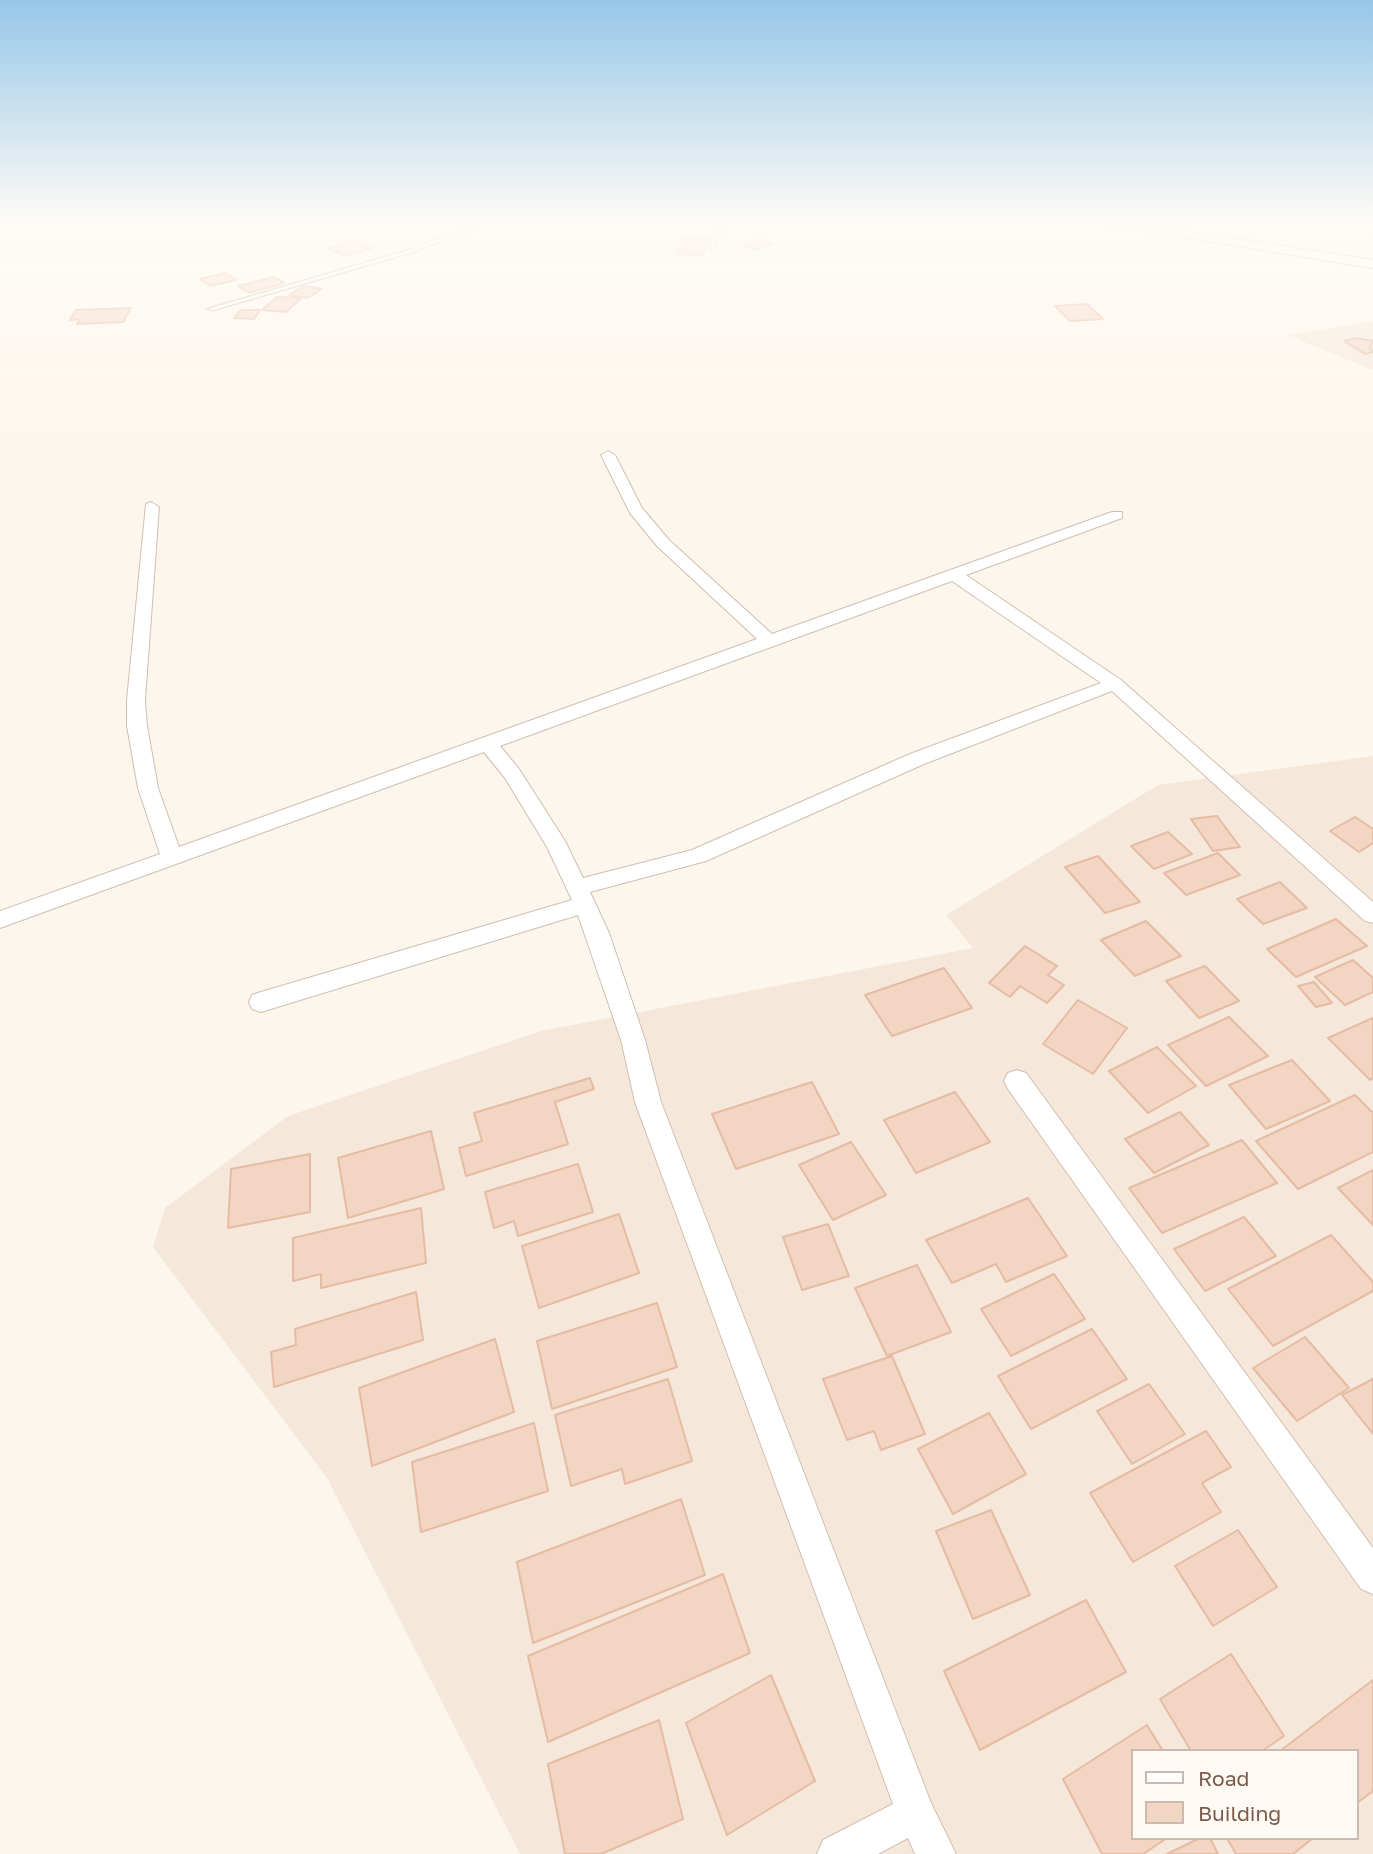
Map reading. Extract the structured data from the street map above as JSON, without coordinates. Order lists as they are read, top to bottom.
{
  "legend": ["Road", "Building"]
}
